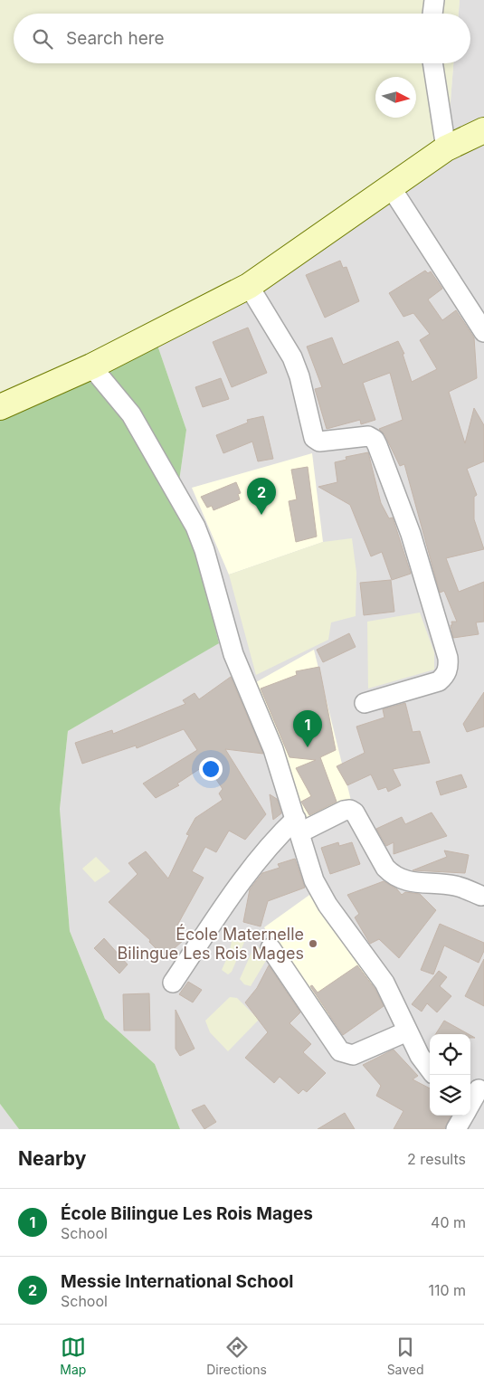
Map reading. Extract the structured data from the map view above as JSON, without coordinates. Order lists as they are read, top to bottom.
{
  "places": ["École Maternelle Bilingue Les Rois Mages"],
  "north": "right",
  "page": {
    "search": "Search here",
    "pins": ["2", "1"],
    "heading": ["Nearby", "2 results"],
    "list": [
      {
        "mark": "1",
        "name": "École Bilingue Les Rois Mages",
        "note": "School",
        "value": "40 m"
      },
      {
        "mark": "2",
        "name": "Messie International School",
        "note": "School",
        "value": "110 m"
      }
    ],
    "nav": ["Map", "Directions", "Saved"]
  }
}
